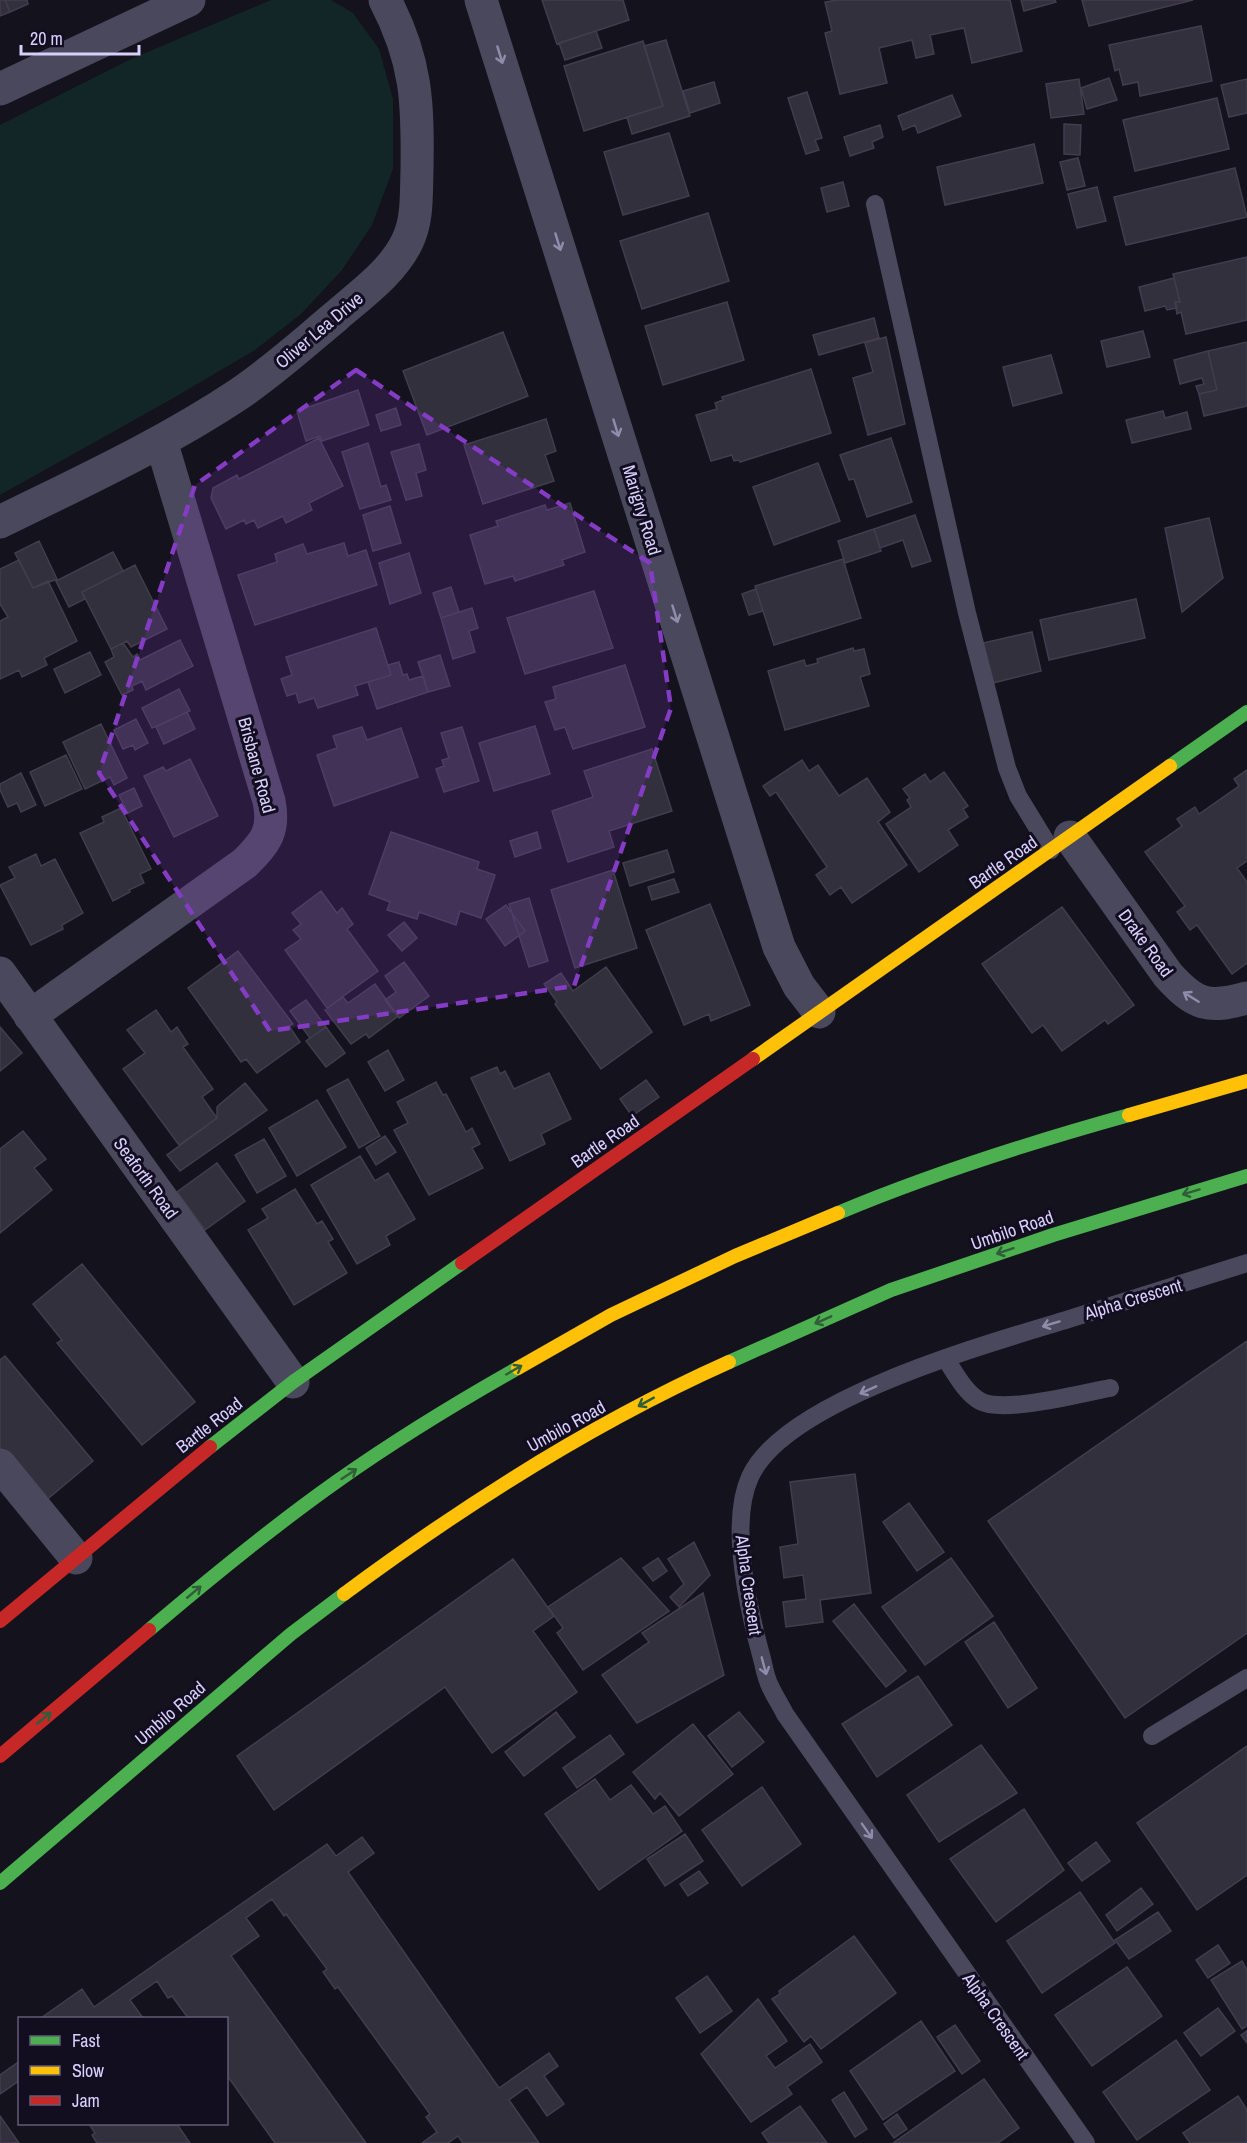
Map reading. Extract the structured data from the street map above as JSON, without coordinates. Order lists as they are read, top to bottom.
{
  "streets": {
    "main road": ["Bartle Road", "Umbilo Road"],
    "street": [
      "Oliver Lea Drive",
      "Marigny Road",
      "Brisbane Road",
      "Drake Road",
      "Seaforth Road"
    ],
    "lane": ["Alpha Crescent"]
  },
  "crossings": [
    ["Oliver Lea Drive", "Brisbane Road"],
    ["Marigny Road", "Bartle Road"],
    ["Brisbane Road", "Seaforth Road"],
    ["Bartle Road", "Drake Road"],
    ["Bartle Road", "Seaforth Road"]
  ],
  "one_way": ["Marigny Road", "Drake Road"],
  "legend": ["Fast", "Slow", "Jam"],
  "scale_bar": "20 m"
}
